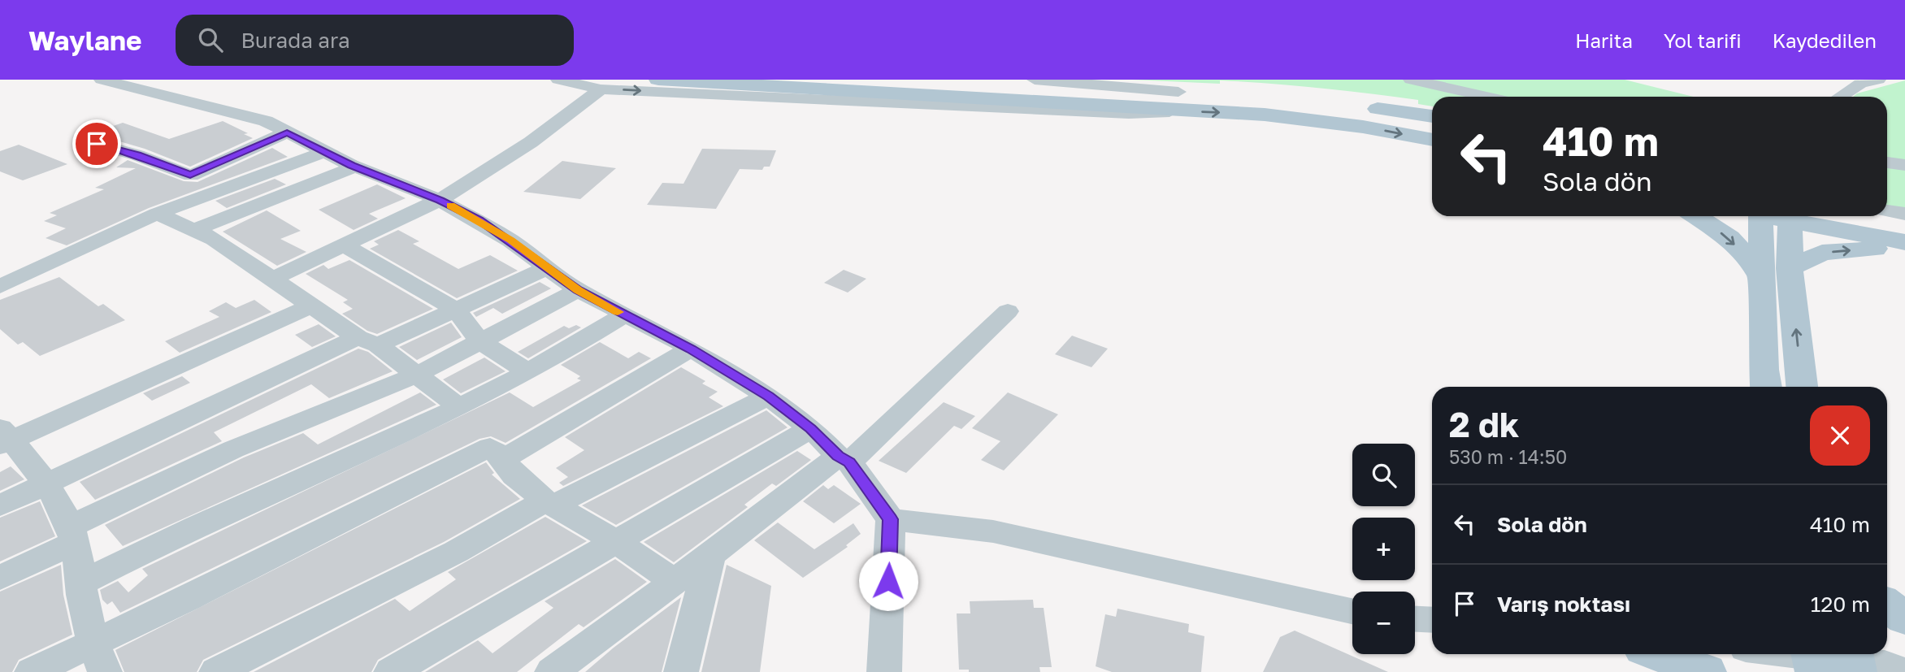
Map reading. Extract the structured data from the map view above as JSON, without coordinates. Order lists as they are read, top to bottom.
{
  "page": {
    "header": "Waylane",
    "search": "Burada ara",
    "nav": ["Harita", "Yol tarifi", "Kaydedilen"],
    "turn": ["410 m", "Sola dön"],
    "heading": ["2 dk", "530 m · 14:50"],
    "map_buttons": ["+", "−"],
    "list": [
      {
        "name": "Sola dön",
        "value": "410 m"
      },
      {
        "name": "Varış noktası",
        "value": "120 m"
      }
    ]
  }
}
